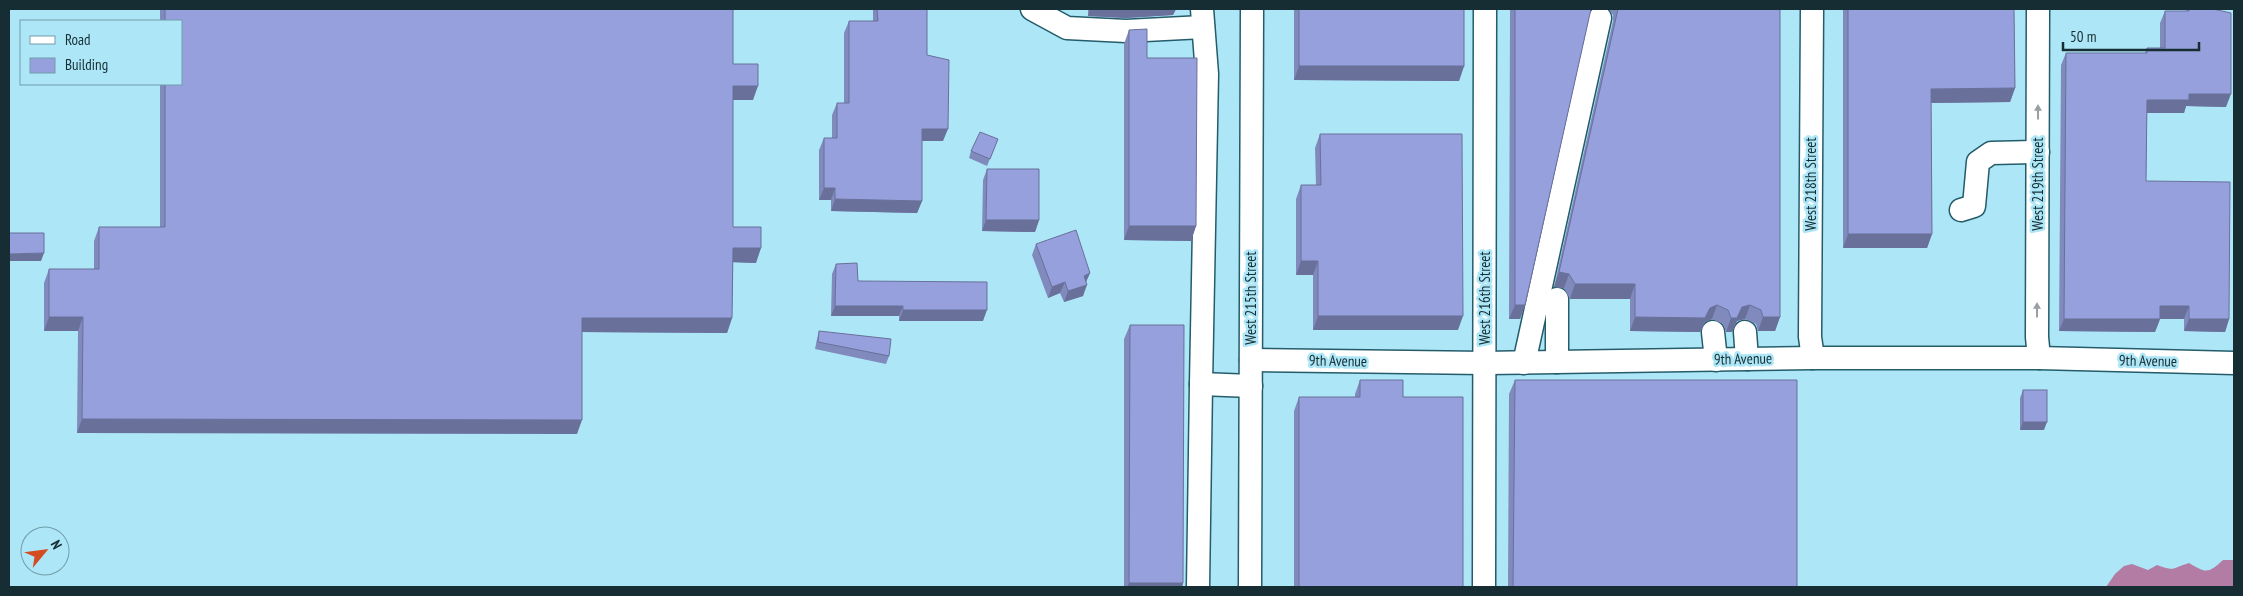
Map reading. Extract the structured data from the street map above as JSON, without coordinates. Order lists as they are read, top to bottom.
{
  "streets": {
    "street": [
      "West 218th Street",
      "West 219th Street",
      "West 215th Street",
      "West 216th Street",
      "9th Avenue"
    ]
  },
  "crossings": [
    ["West 218th Street", "9th Avenue"],
    ["West 219th Street", "9th Avenue"],
    ["West 215th Street", "9th Avenue"],
    ["West 216th Street", "9th Avenue"]
  ],
  "one_way": ["West 219th Street"],
  "legend": ["Road", "Building"],
  "scale_bar": "50 m",
  "north": "top right"
}
